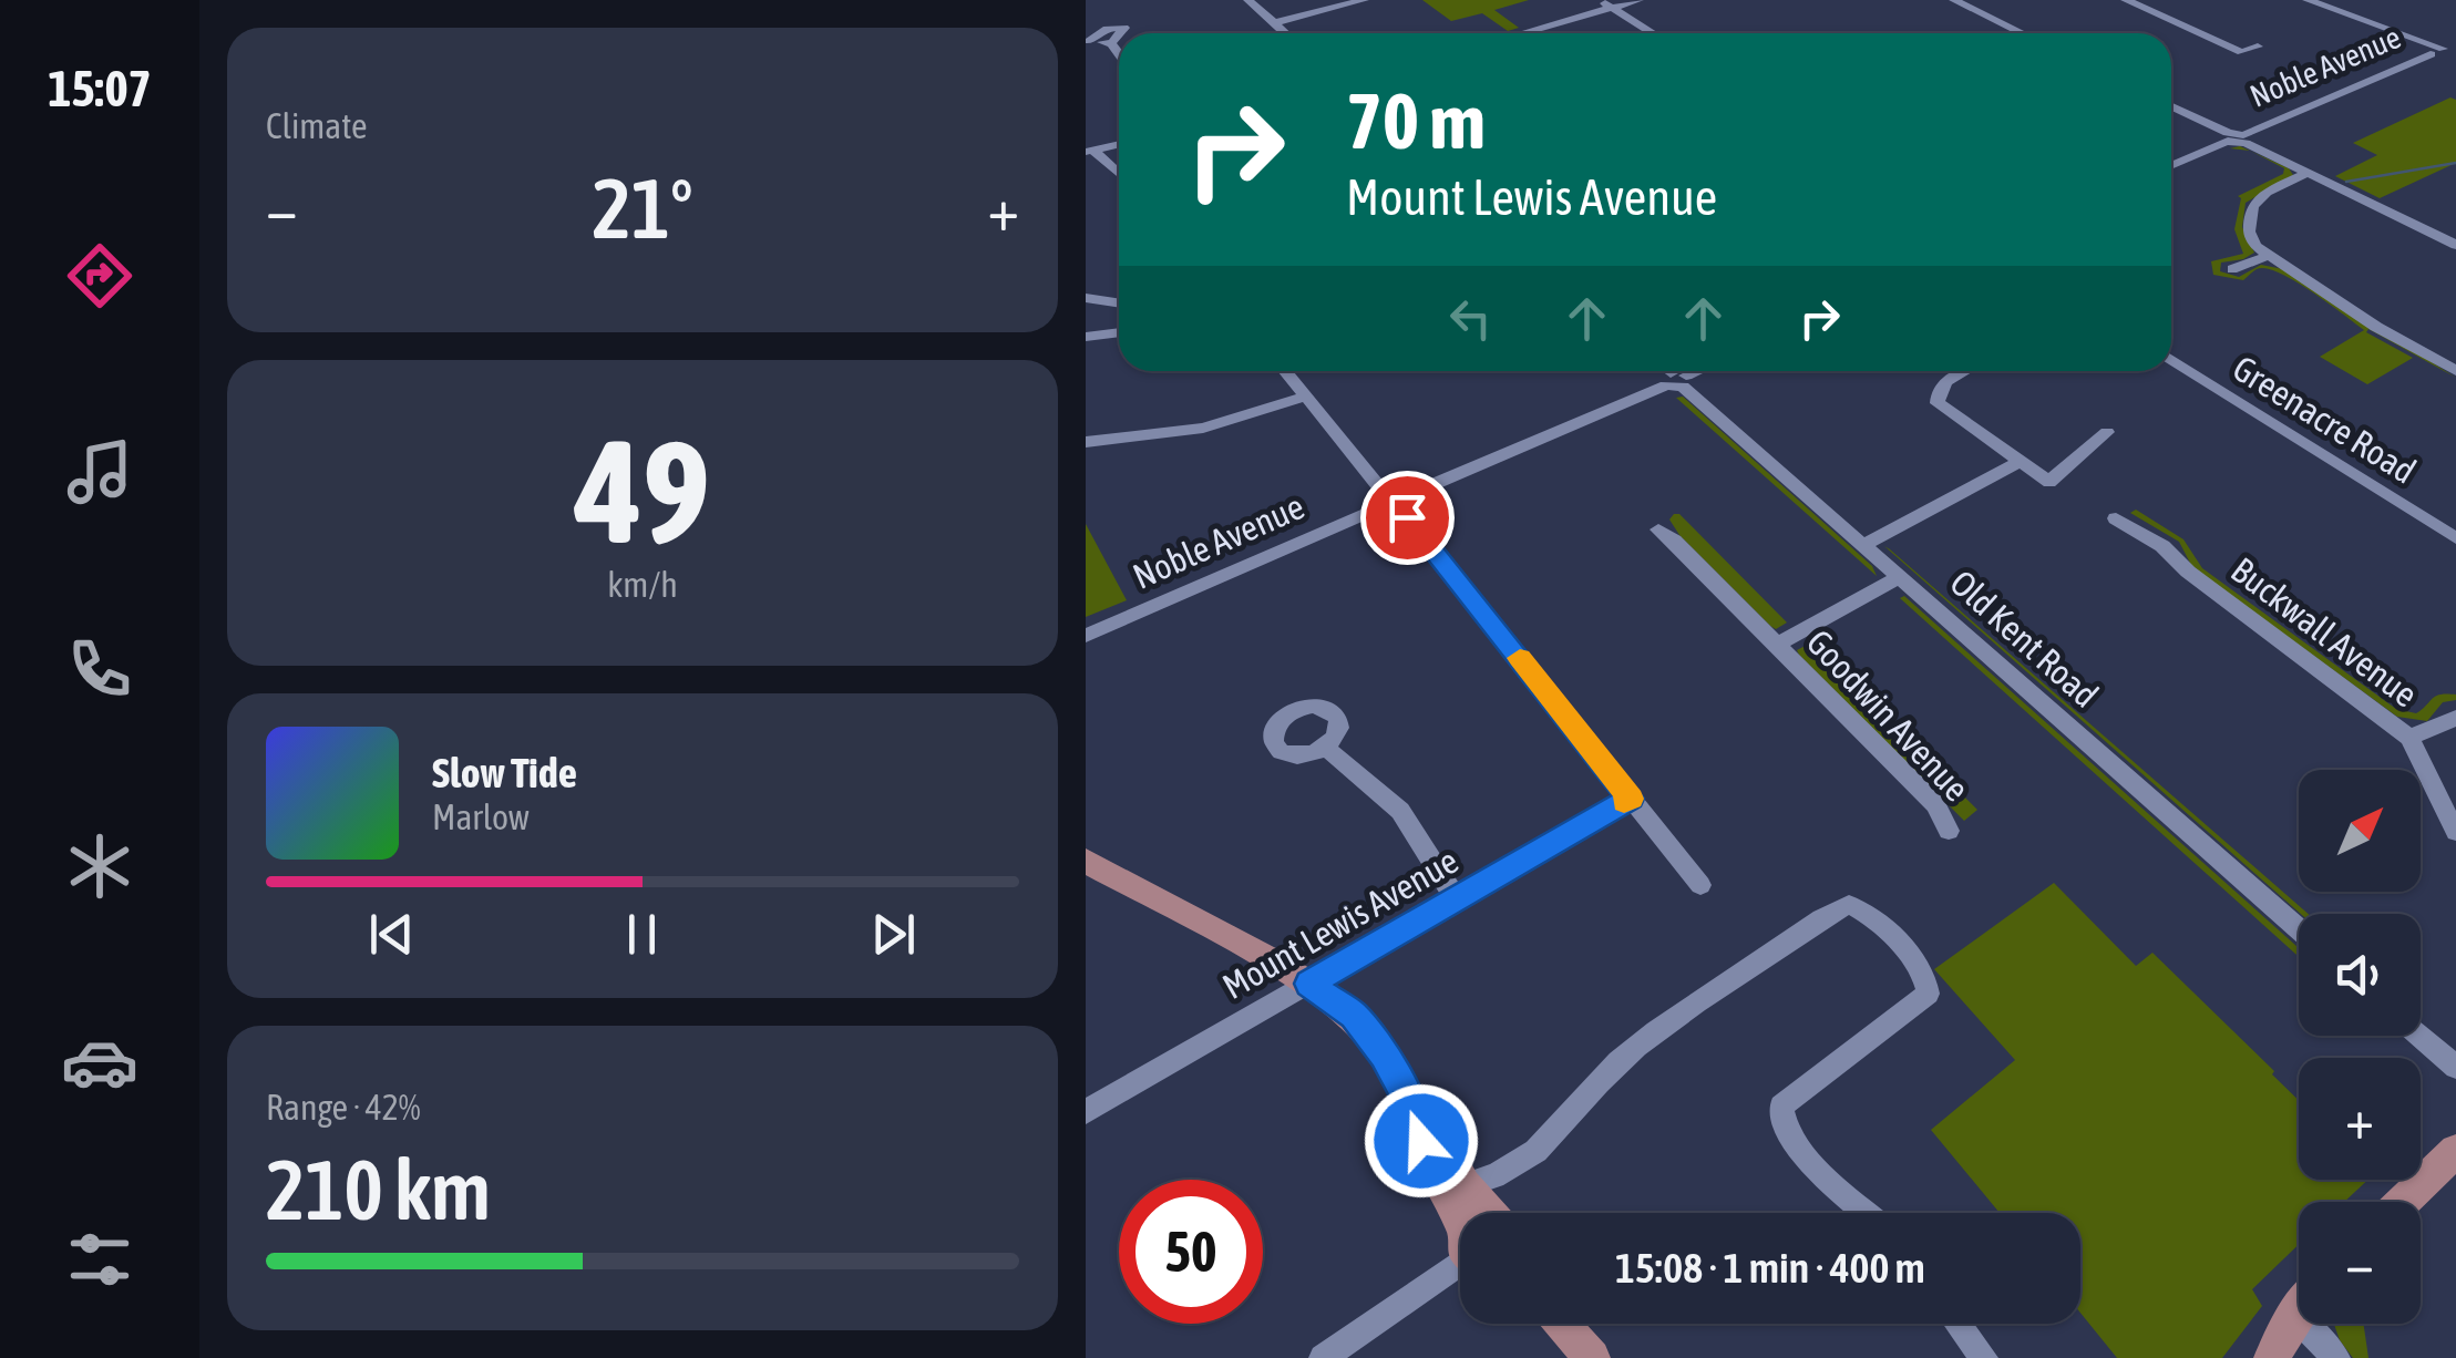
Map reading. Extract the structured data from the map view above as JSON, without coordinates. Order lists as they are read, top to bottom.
{
  "streets": {
    "street": [
      "Noble Avenue",
      "Greenacre Road",
      "Buckwall Avenue",
      "Old Kent Road",
      "Goodwin Avenue",
      "Mount Lewis Avenue"
    ]
  },
  "crossings": [
    ["Old Kent Road", "Goodwin Avenue"]
  ],
  "north": "top right",
  "page": {
    "tabs": "15:07",
    "tile": [
      "Climate",
      ["49", "km/h"],
      ["Range · 42%", "210 km"]
    ],
    "turn": ["70 m", "Mount Lewis Avenue"],
    "heat": ["−", "21°", "+"],
    "song": ["Slow Tide", "Marlow"],
    "map_buttons": ["+", "−"],
    "limit": "50",
    "trip": "15:08 · 1 min · 400 m"
  }
}
